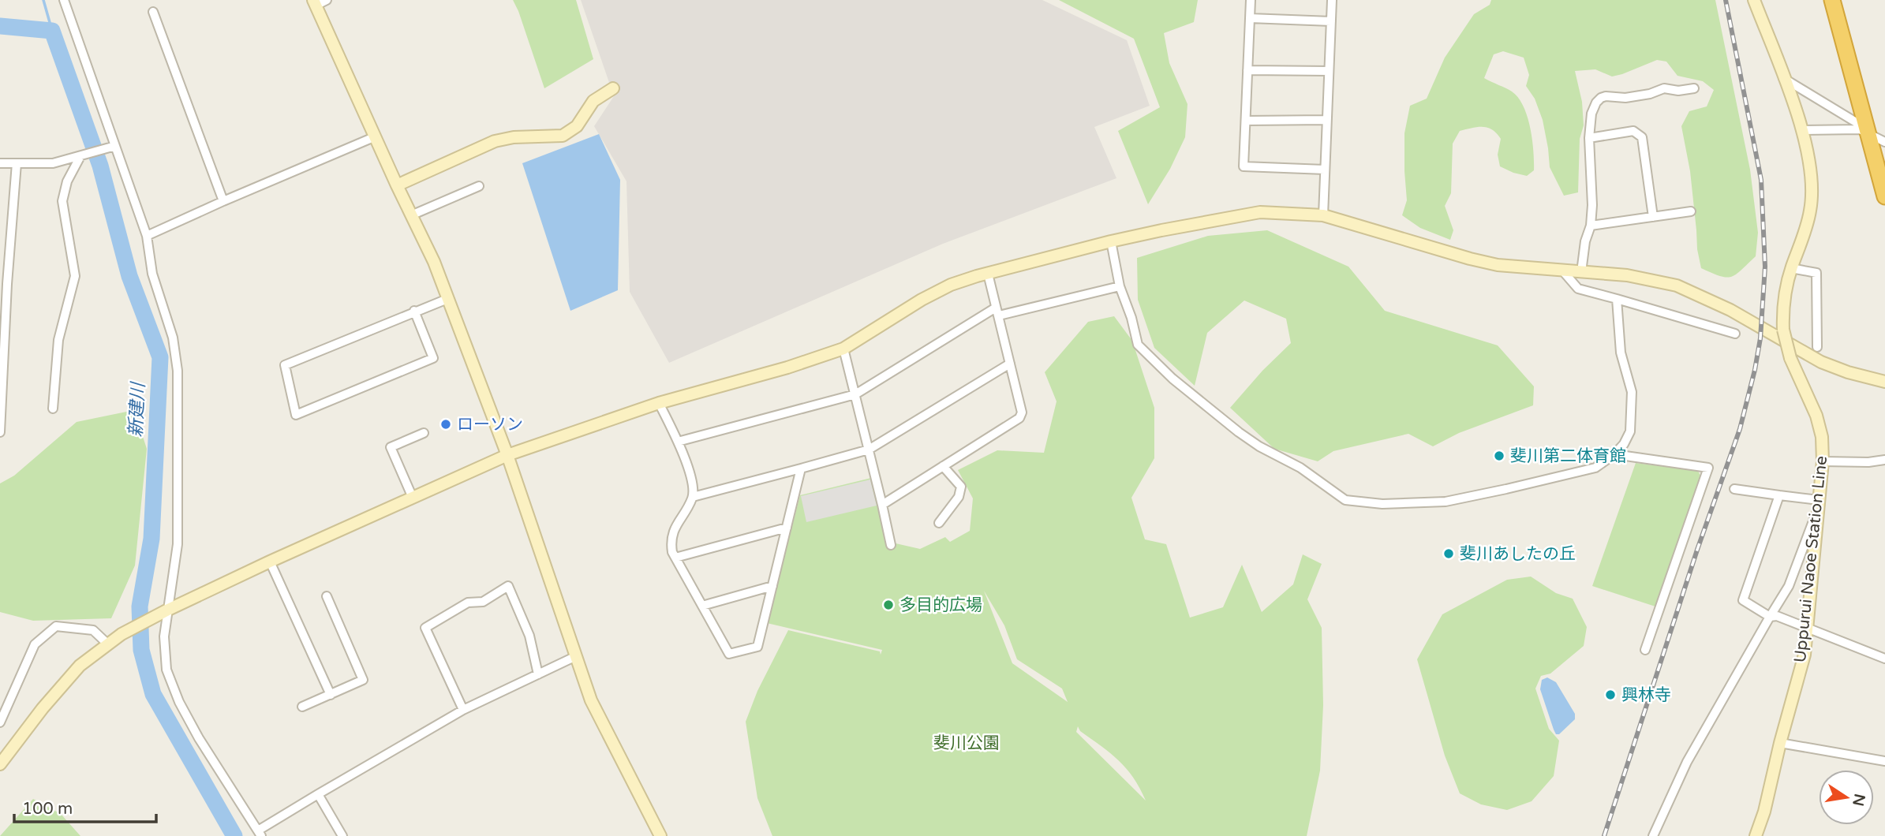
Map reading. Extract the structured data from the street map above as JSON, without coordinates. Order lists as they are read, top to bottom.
{
  "streets": {
    "street": ["Uppurui Naoe Station Line"]
  },
  "water": ["新建川"],
  "parks": ["斐川公園"],
  "places": [
    "ローソン",
    "斐川第二体育館",
    "斐川あしたの丘",
    "多目的広場",
    "興林寺"
  ],
  "scale_bar": "100 m",
  "north": "right"
}
